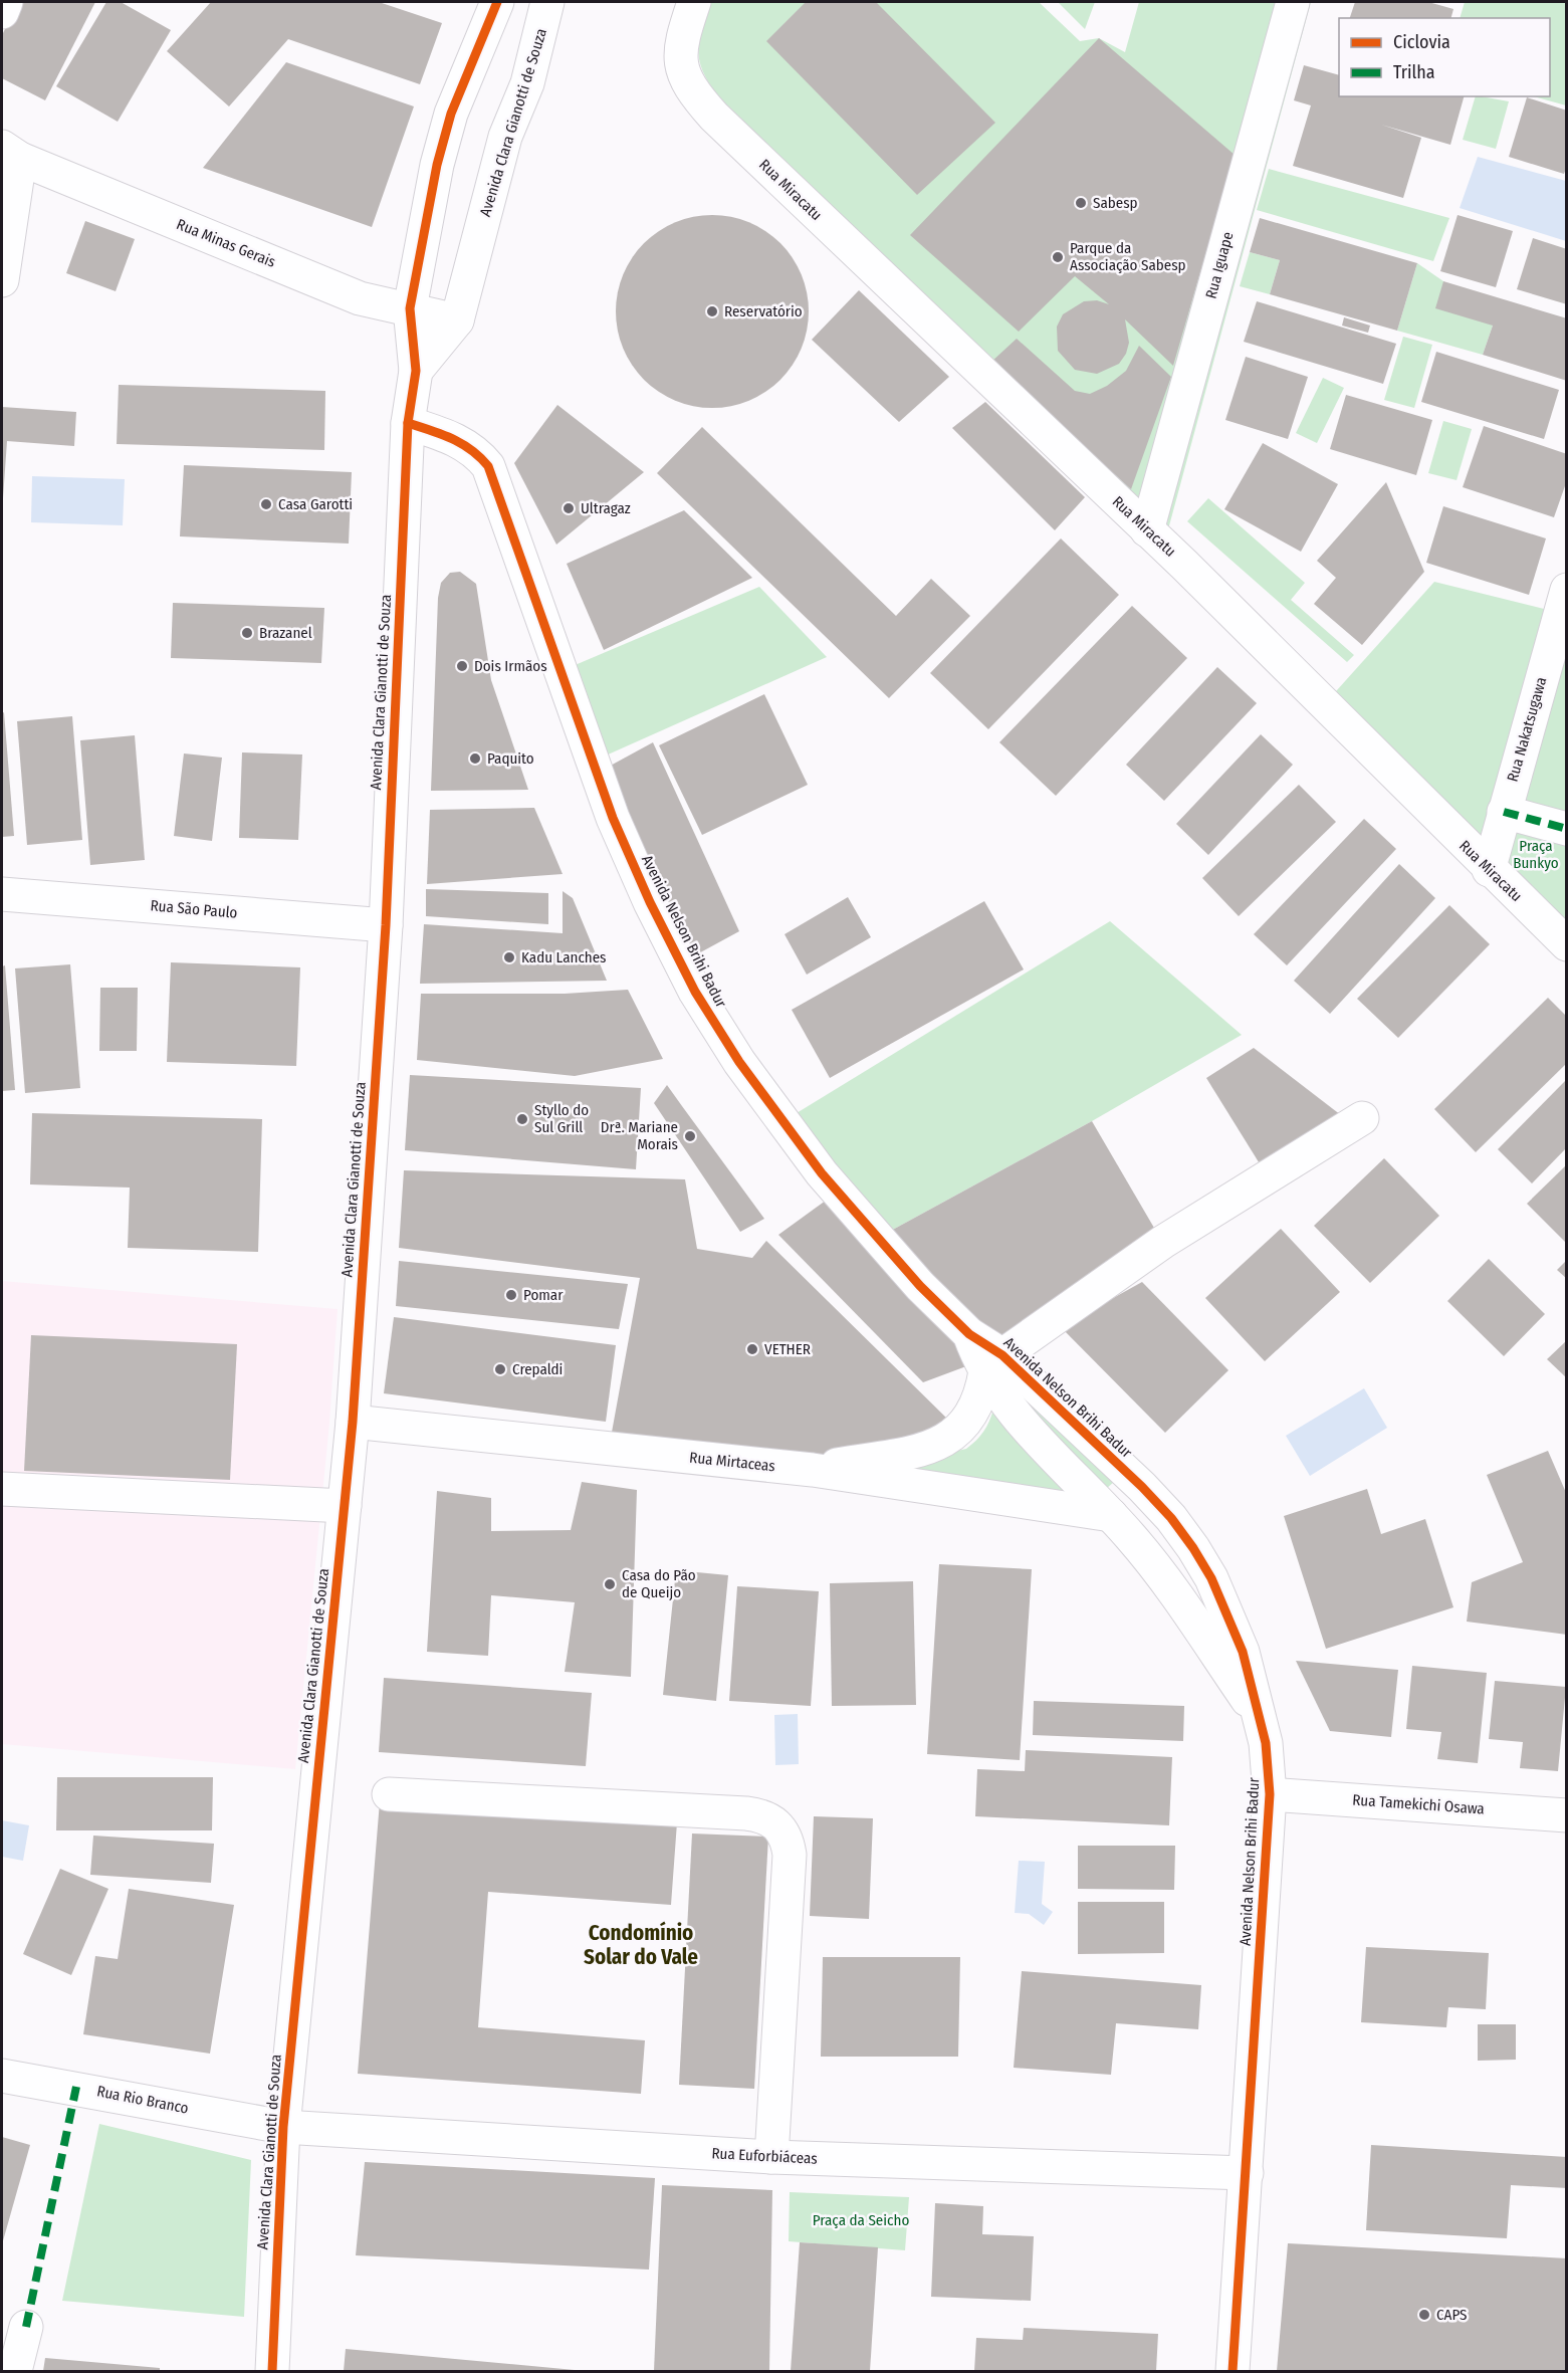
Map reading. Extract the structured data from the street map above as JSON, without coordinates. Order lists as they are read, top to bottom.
{
  "streets": {
    "street": [
      "Avenida Clara Gianotti de Souza",
      "Rua Miracatu",
      "Rua Minas Gerais",
      "Rua Iguape",
      "Rua Nakatsugawa",
      "Rua São Paulo",
      "Avenida Nelson Brihi Badur",
      "Rua Mirtaceas",
      "Rua Tamekichi Osawa",
      "Rua Rio Branco",
      "Rua Euforbiáceas"
    ]
  },
  "crossings": [
    ["Avenida Clara Gianotti de Souza", "Rua Minas Gerais"],
    ["Avenida Clara Gianotti de Souza", "Rua São Paulo"],
    ["Avenida Clara Gianotti de Souza", "Avenida Nelson Brihi Badur"],
    ["Avenida Clara Gianotti de Souza", "Rua Mirtaceas"],
    ["Avenida Clara Gianotti de Souza", "Rua Rio Branco"],
    ["Avenida Clara Gianotti de Souza", "Rua Euforbiáceas"],
    ["Rua Miracatu", "Rua Iguape"],
    ["Rua Miracatu", "Rua Nakatsugawa"],
    ["Avenida Nelson Brihi Badur", "Rua Mirtaceas"],
    ["Avenida Nelson Brihi Badur", "Rua Tamekichi Osawa"],
    ["Avenida Nelson Brihi Badur", "Rua Euforbiáceas"],
    ["Rua Rio Branco", "Rua Euforbiáceas"]
  ],
  "districts": ["Condomínio Solar do Vale"],
  "parks": ["Praça Bunkyo", "Praça da Seicho"],
  "places": [
    "Sabesp",
    "Parque da Associação Sabesp",
    "Reservatório",
    "Casa Garotti",
    "Ultragaz",
    "Brazanel",
    "Dois Irmãos",
    "Paquito",
    "Kadu Lanches",
    "Styllo do Sul Grill",
    "Drª. Mariane Morais",
    "Pomar",
    "VETHER",
    "Crepaldi",
    "Casa do Pão de Queijo",
    "CAPS"
  ],
  "legend": ["Ciclovia", "Trilha"]
}
